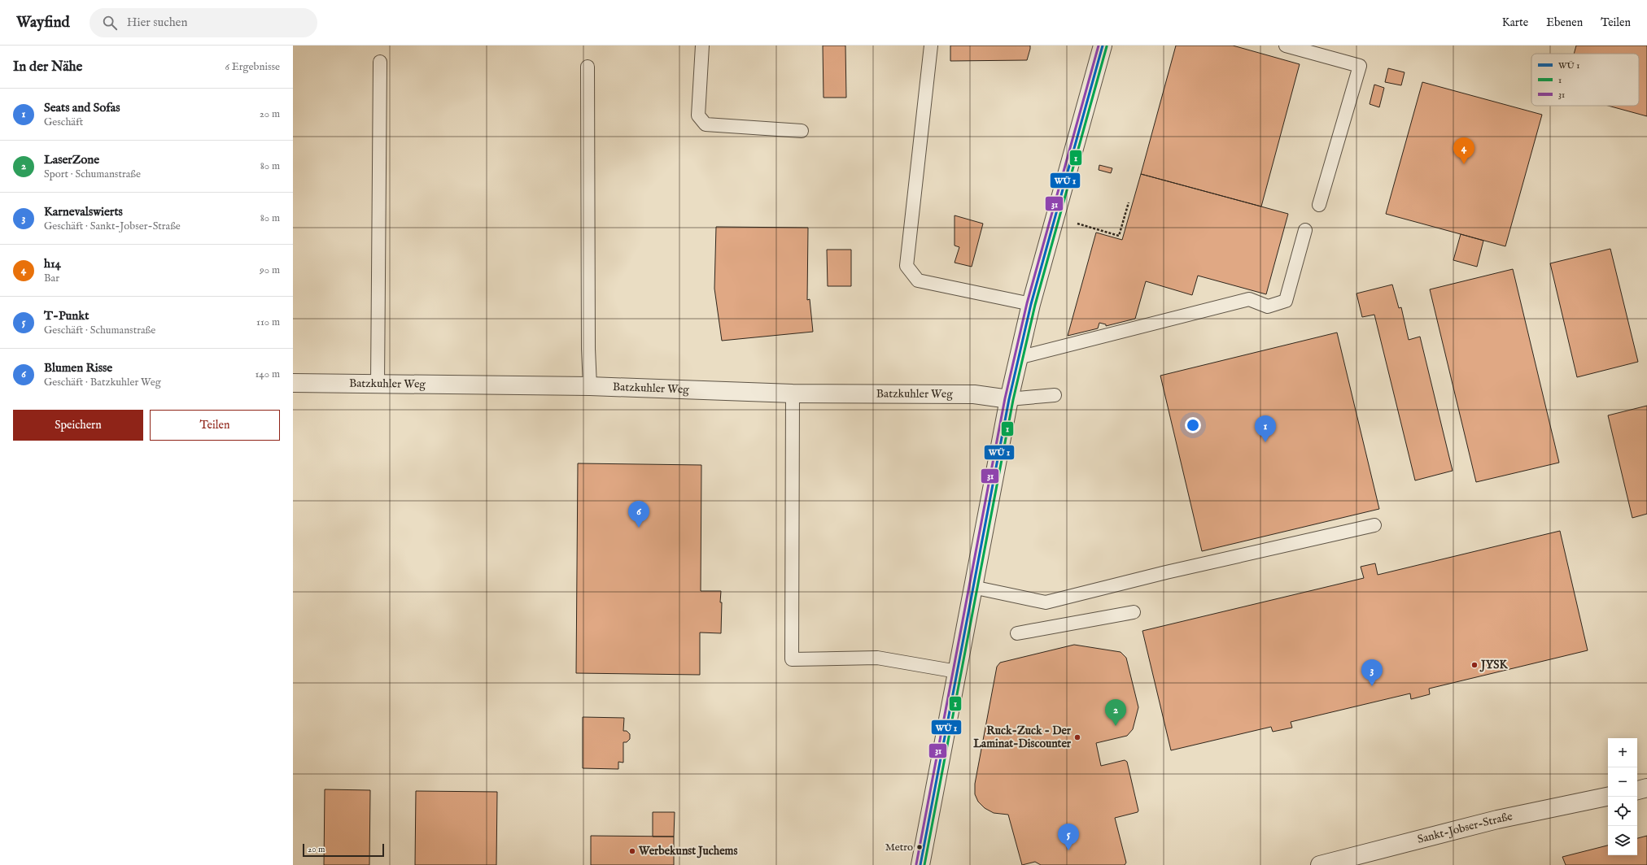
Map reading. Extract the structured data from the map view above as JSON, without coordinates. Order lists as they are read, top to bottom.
{
  "streets": {
    "street": ["Batzkuhler Weg", "Sankt-Jobser-Straße"]
  },
  "places": [
    "JYSK",
    "Ruck-Zuck - Der Laminat-Discounter",
    "Metro",
    "Werbekunst Juchems"
  ],
  "lines": ["transit line 31", "transit line 1"],
  "legend": ["WÜ 1", "1", "31"],
  "scale_bar": "20 m",
  "page": {
    "header": "Wayfind",
    "search": "Hier suchen",
    "nav": ["Karte", "Ebenen", "Teilen"],
    "heading": ["In der Nähe", "6 Ergebnisse"],
    "list": [
      {
        "mark": "1",
        "name": "Seats and Sofas",
        "note": "Geschäft",
        "value": "20 m"
      },
      {
        "mark": "2",
        "name": "LaserZone",
        "note": "Sport · Schumanstraße",
        "value": "80 m"
      },
      {
        "mark": "3",
        "name": "Karnevalswierts",
        "note": "Geschäft · Sankt-Jobser-Straße",
        "value": "80 m"
      },
      {
        "mark": "4",
        "name": "h14",
        "note": "Bar",
        "value": "90 m"
      },
      {
        "mark": "5",
        "name": "T-Punkt",
        "note": "Geschäft · Schumanstraße",
        "value": "110 m"
      },
      {
        "mark": "6",
        "name": "Blumen Risse",
        "note": "Geschäft · Batzkuhler Weg",
        "value": "140 m"
      }
    ],
    "pins": [
      "4",
      "1",
      "6",
      "3",
      "2",
      "5"
    ],
    "buttons": ["Speichern", "Teilen"],
    "map_buttons": ["+", "−"],
    "scale": "20 m"
  }
}
